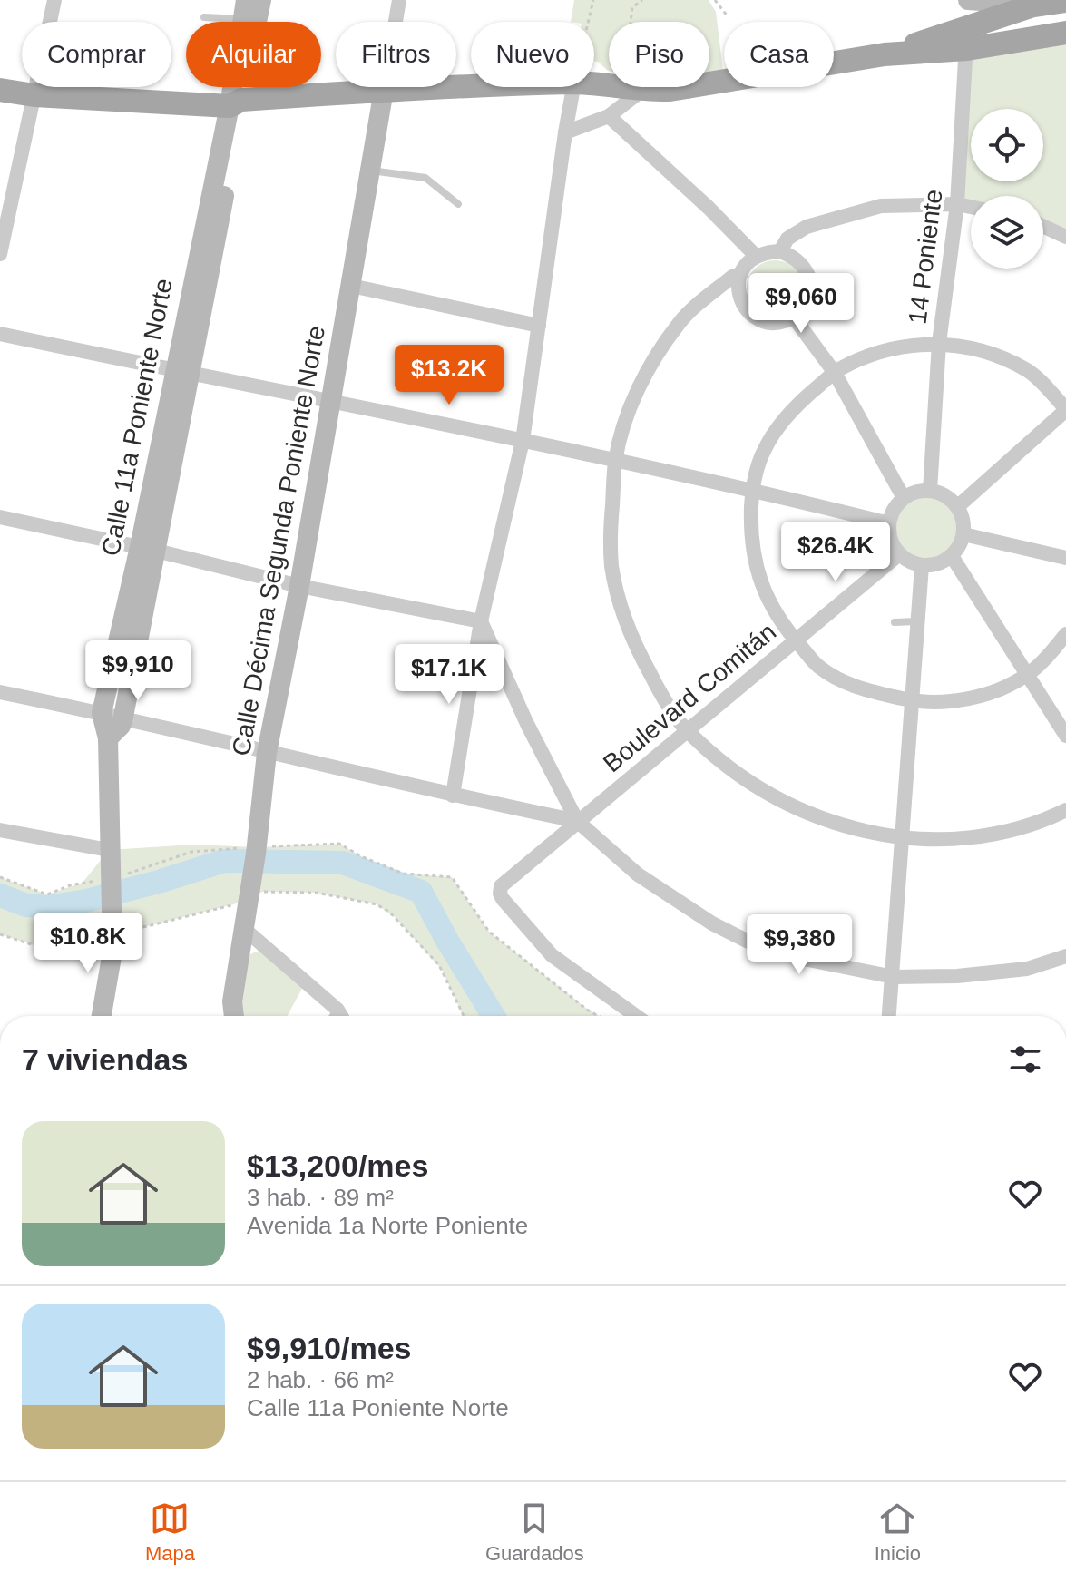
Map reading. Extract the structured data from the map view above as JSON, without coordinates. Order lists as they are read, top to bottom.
{
  "streets": {
    "main road": ["Calle 11a Poniente Norte", "Calle Décima Segunda Poniente Norte"],
    "street": ["14 Poniente", "Boulevard Comitán"]
  },
  "crossings": [
    ["14 Poniente", "Boulevard Comitán"]
  ],
  "page": {
    "chip": [
      "Comprar",
      "Alquilar",
      "Filtros",
      "Nuevo",
      "Piso",
      "Casa"
    ],
    "price": [
      "$9,060",
      "$13.2K",
      "$26.4K",
      "$9,910",
      "$17.1K",
      "$10.8K",
      "$9,380"
    ],
    "heading": "7 viviendas",
    "list": [
      {
        "name": "$13,200/mes",
        "note": "3 hab. · 89 m² · Avenida 1a Norte Poniente"
      },
      {
        "name": "$9,910/mes",
        "note": "2 hab. · 66 m² · Calle 11a Poniente Norte"
      }
    ],
    "tabs": ["Mapa", "Guardados", "Inicio"]
  }
}
